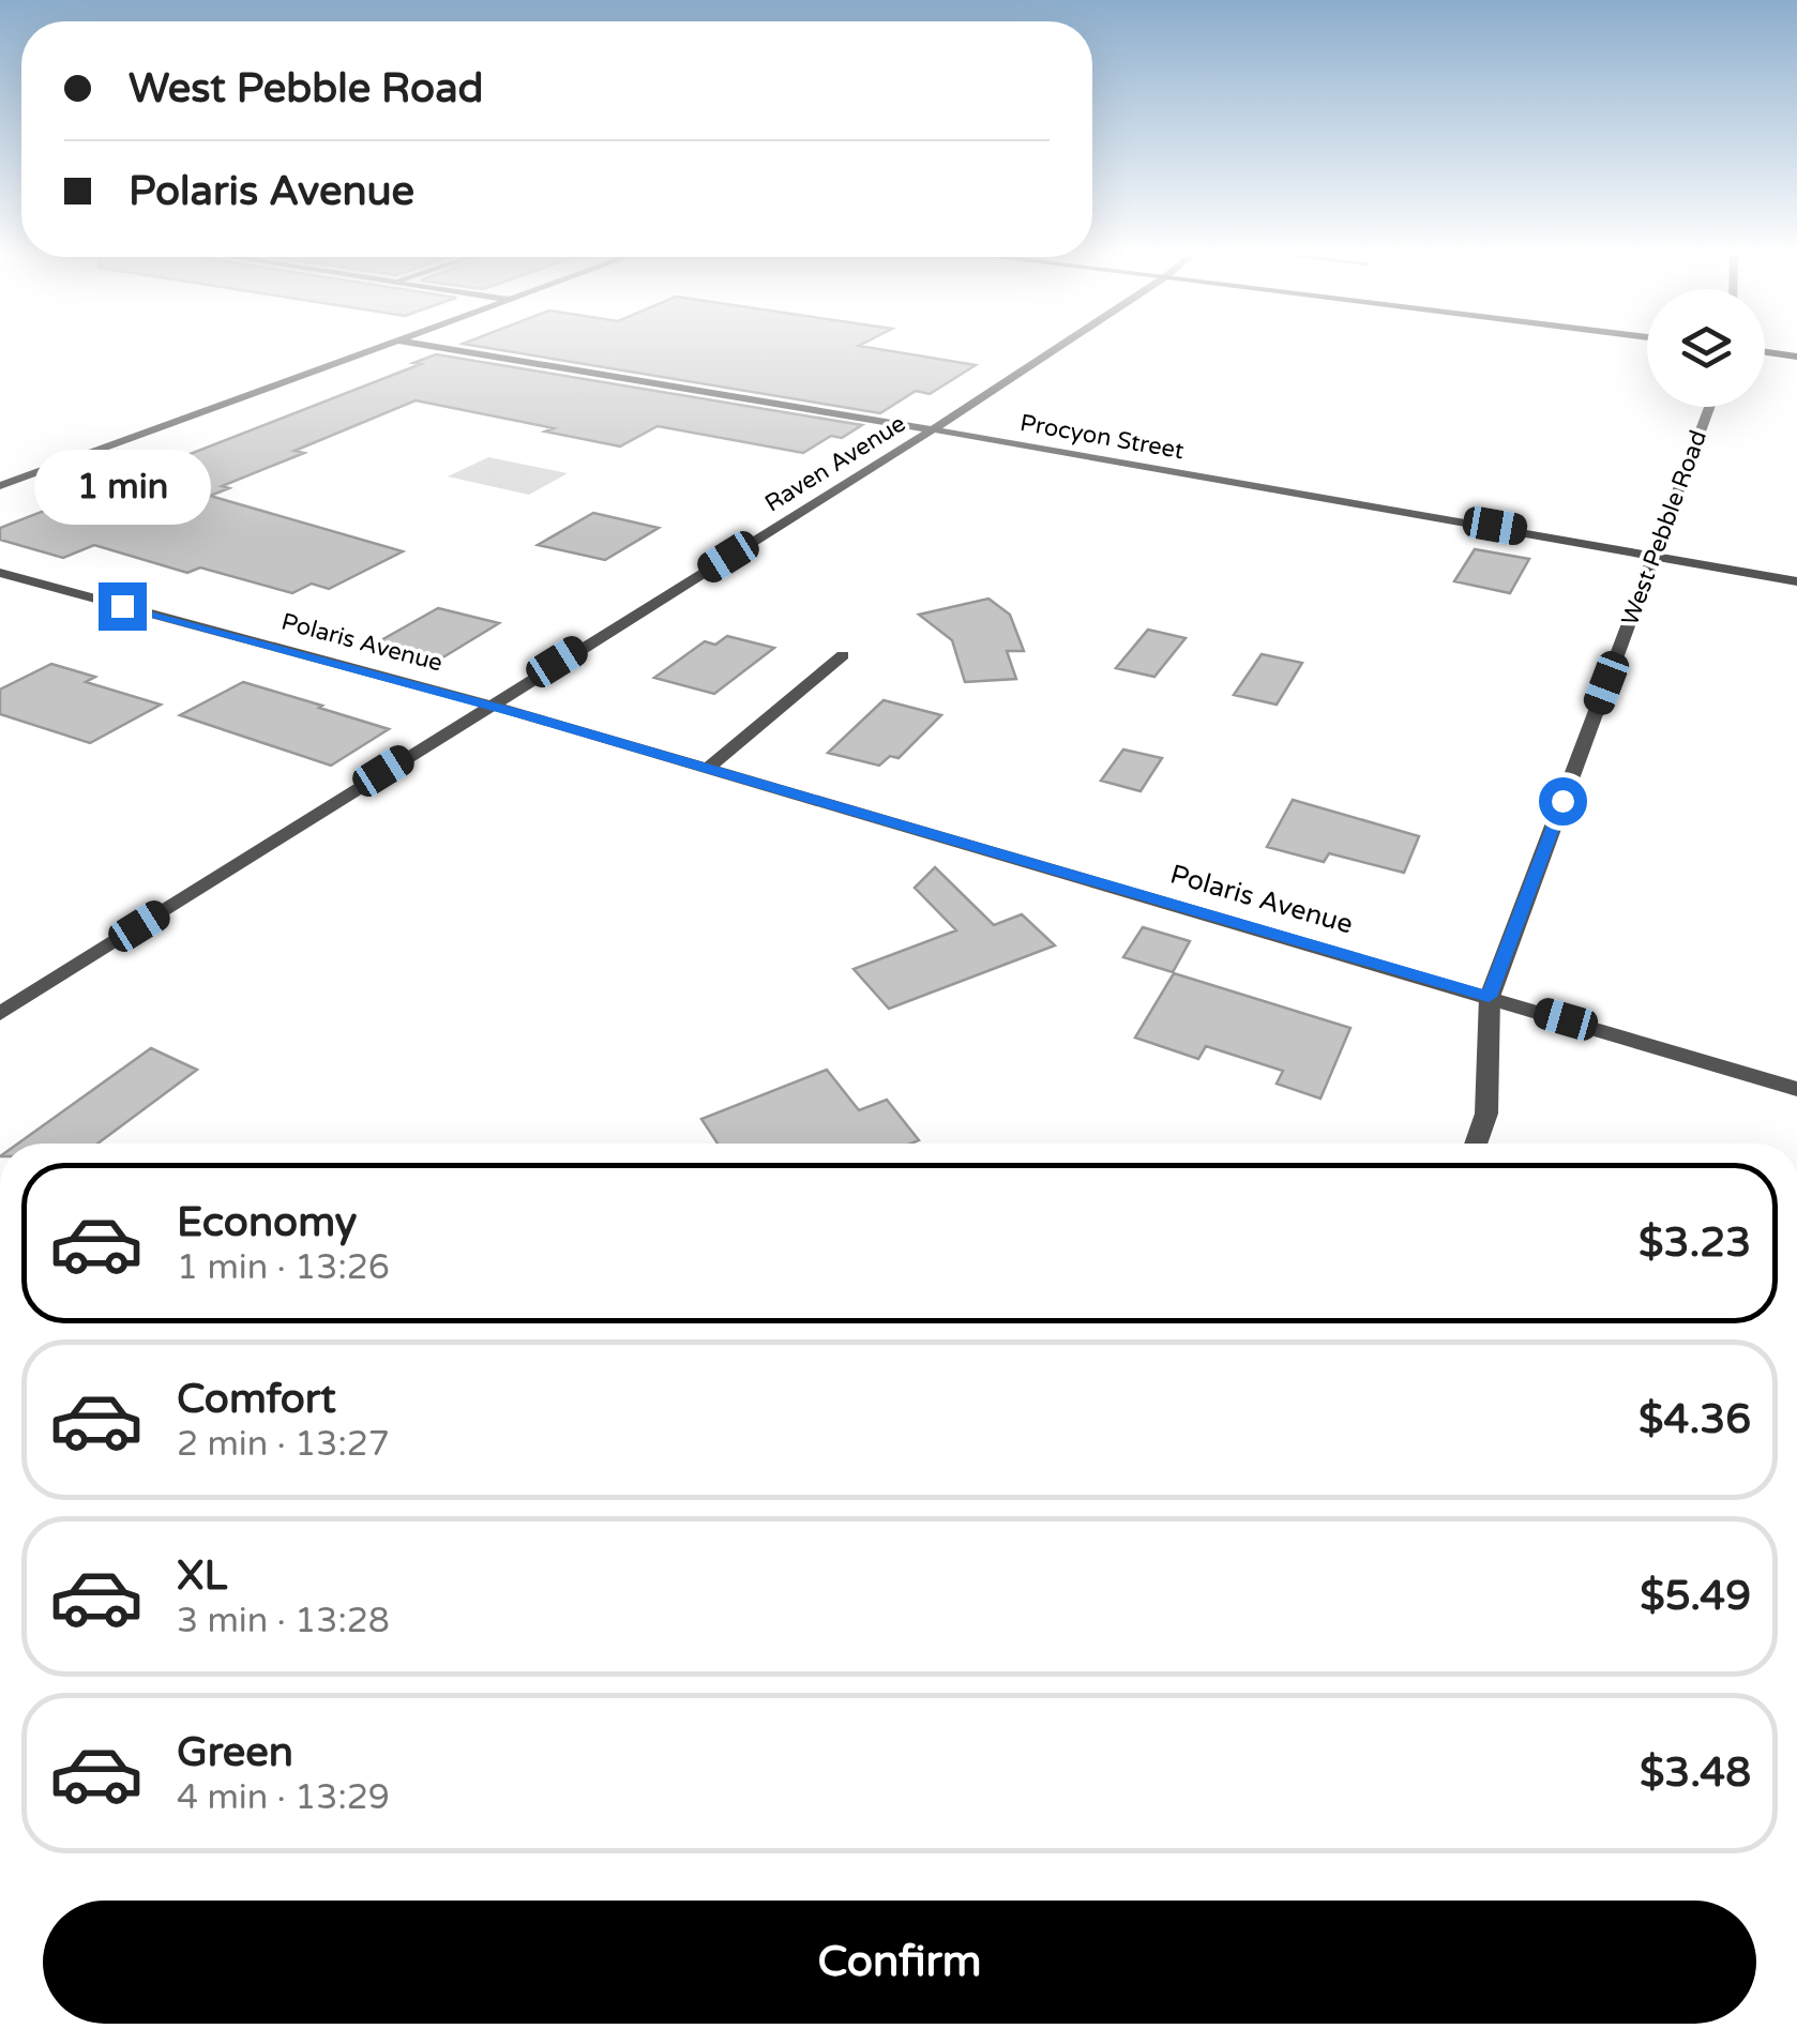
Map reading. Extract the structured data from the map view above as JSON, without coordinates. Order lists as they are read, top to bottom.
{
  "streets": {
    "street": [
      "Procyon Street",
      "Raven Avenue",
      "West Pebble Road",
      "Polaris Avenue"
    ]
  },
  "crossings": [
    ["Procyon Street", "Raven Avenue"],
    ["Procyon Street", "West Pebble Road"],
    ["Raven Avenue", "Polaris Avenue"],
    ["West Pebble Road", "Polaris Avenue"]
  ],
  "page": {
    "banner": ["West Pebble Road", "Polaris Avenue"],
    "bubble": "1 min",
    "list": [
      {
        "name": "Economy",
        "note": "1 min · 13:26",
        "value": "$3.23"
      },
      {
        "name": "Comfort",
        "note": "2 min · 13:27",
        "value": "$4.36"
      },
      {
        "name": "XL",
        "note": "3 min · 13:28",
        "value": "$5.49"
      },
      {
        "name": "Green",
        "note": "4 min · 13:29",
        "value": "$3.48"
      }
    ],
    "buttons": "Confirm"
  }
}
